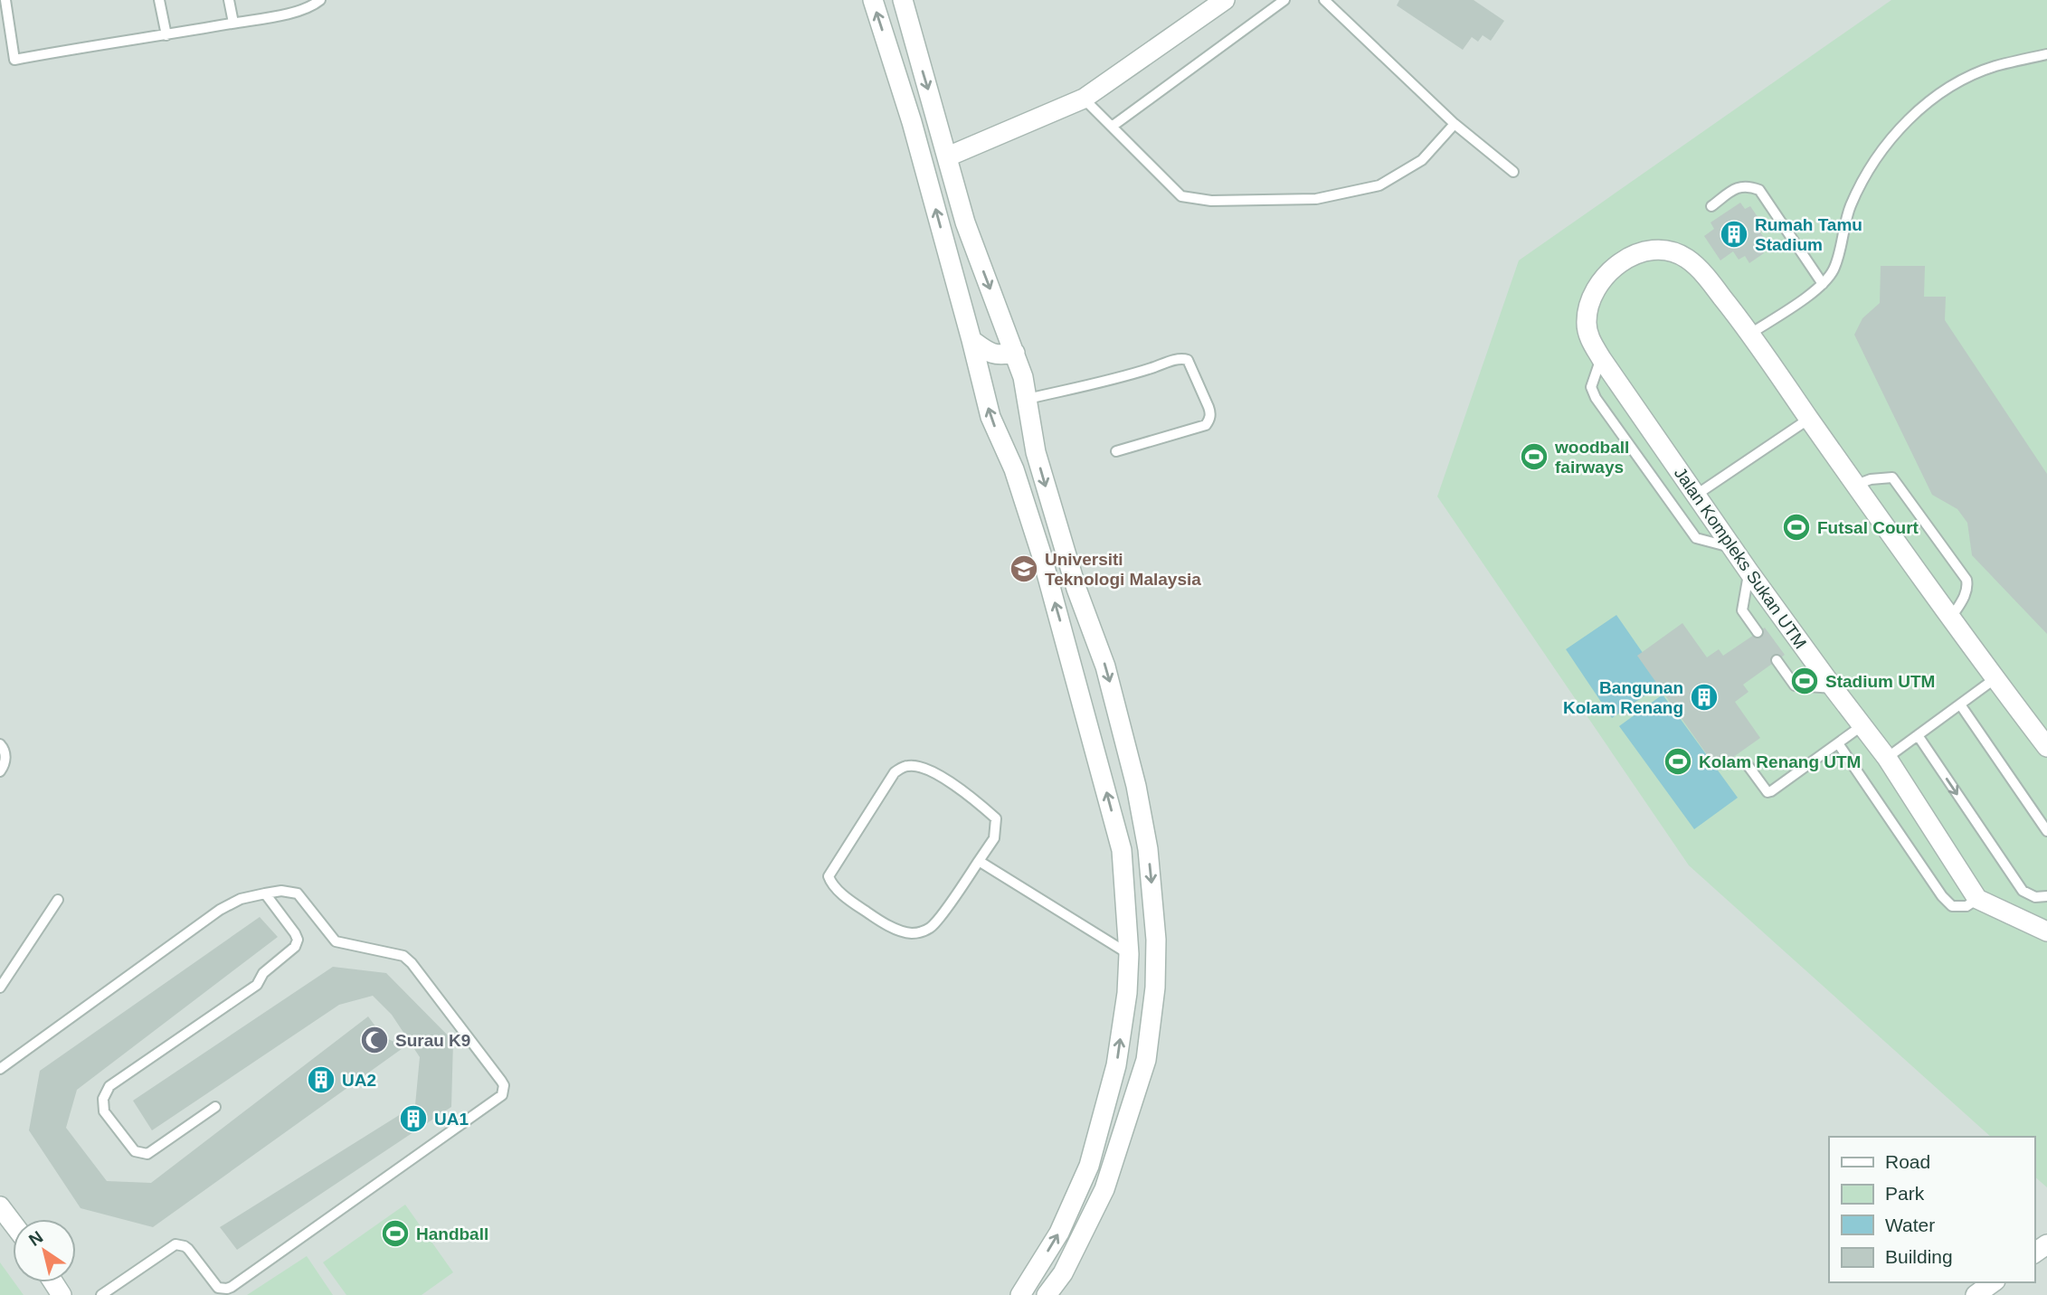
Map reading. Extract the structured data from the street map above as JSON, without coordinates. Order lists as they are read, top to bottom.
{
  "streets": {
    "street": ["Jalan Kompleks Sukan UTM"]
  },
  "places": {
    "building": [
      "Rumah Tamu Stadium",
      "Bangunan Kolam Renang",
      "UA2",
      "UA1"
    ],
    "sports": [
      "woodball fairways",
      "Futsal Court",
      "Stadium UTM",
      "Kolam Renang UTM",
      "Handball"
    ],
    "school or university": ["Universiti Teknologi Malaysia"],
    "mosque": ["Surau K9"]
  },
  "legend": [
    "Road",
    "Park",
    "Water",
    "Building"
  ],
  "north": "top left"
}
